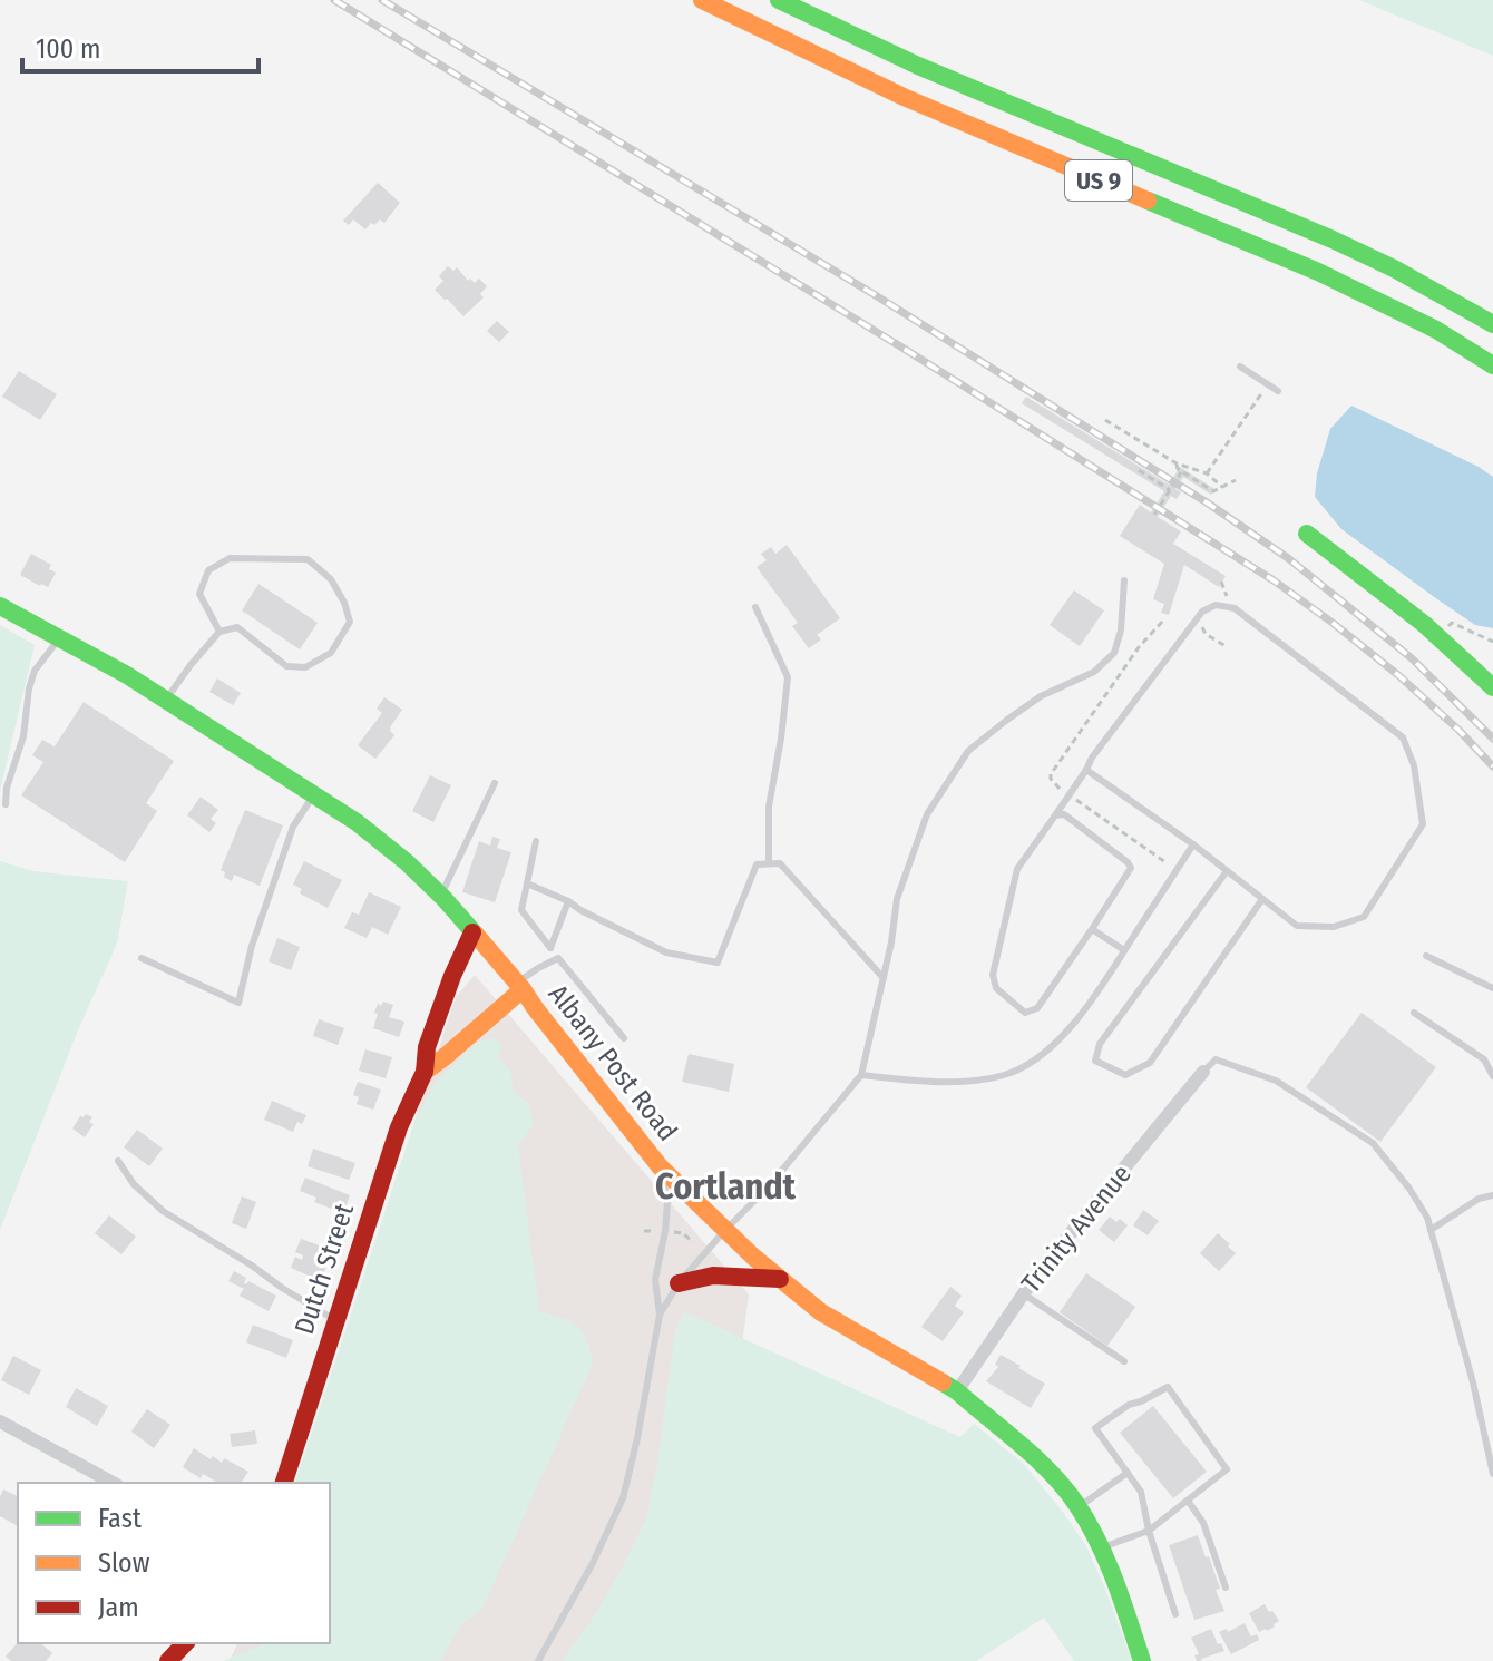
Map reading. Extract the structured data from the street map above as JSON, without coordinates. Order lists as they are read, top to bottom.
{
  "streets": {
    "main road": ["US 9", "Albany Post Road", "Dutch Street"],
    "street": ["Trinity Avenue"]
  },
  "crossings": [
    ["Albany Post Road", "Trinity Avenue"]
  ],
  "districts": ["Cortlandt"],
  "legend": ["Fast", "Slow", "Jam"],
  "scale_bar": "100 m"
}
